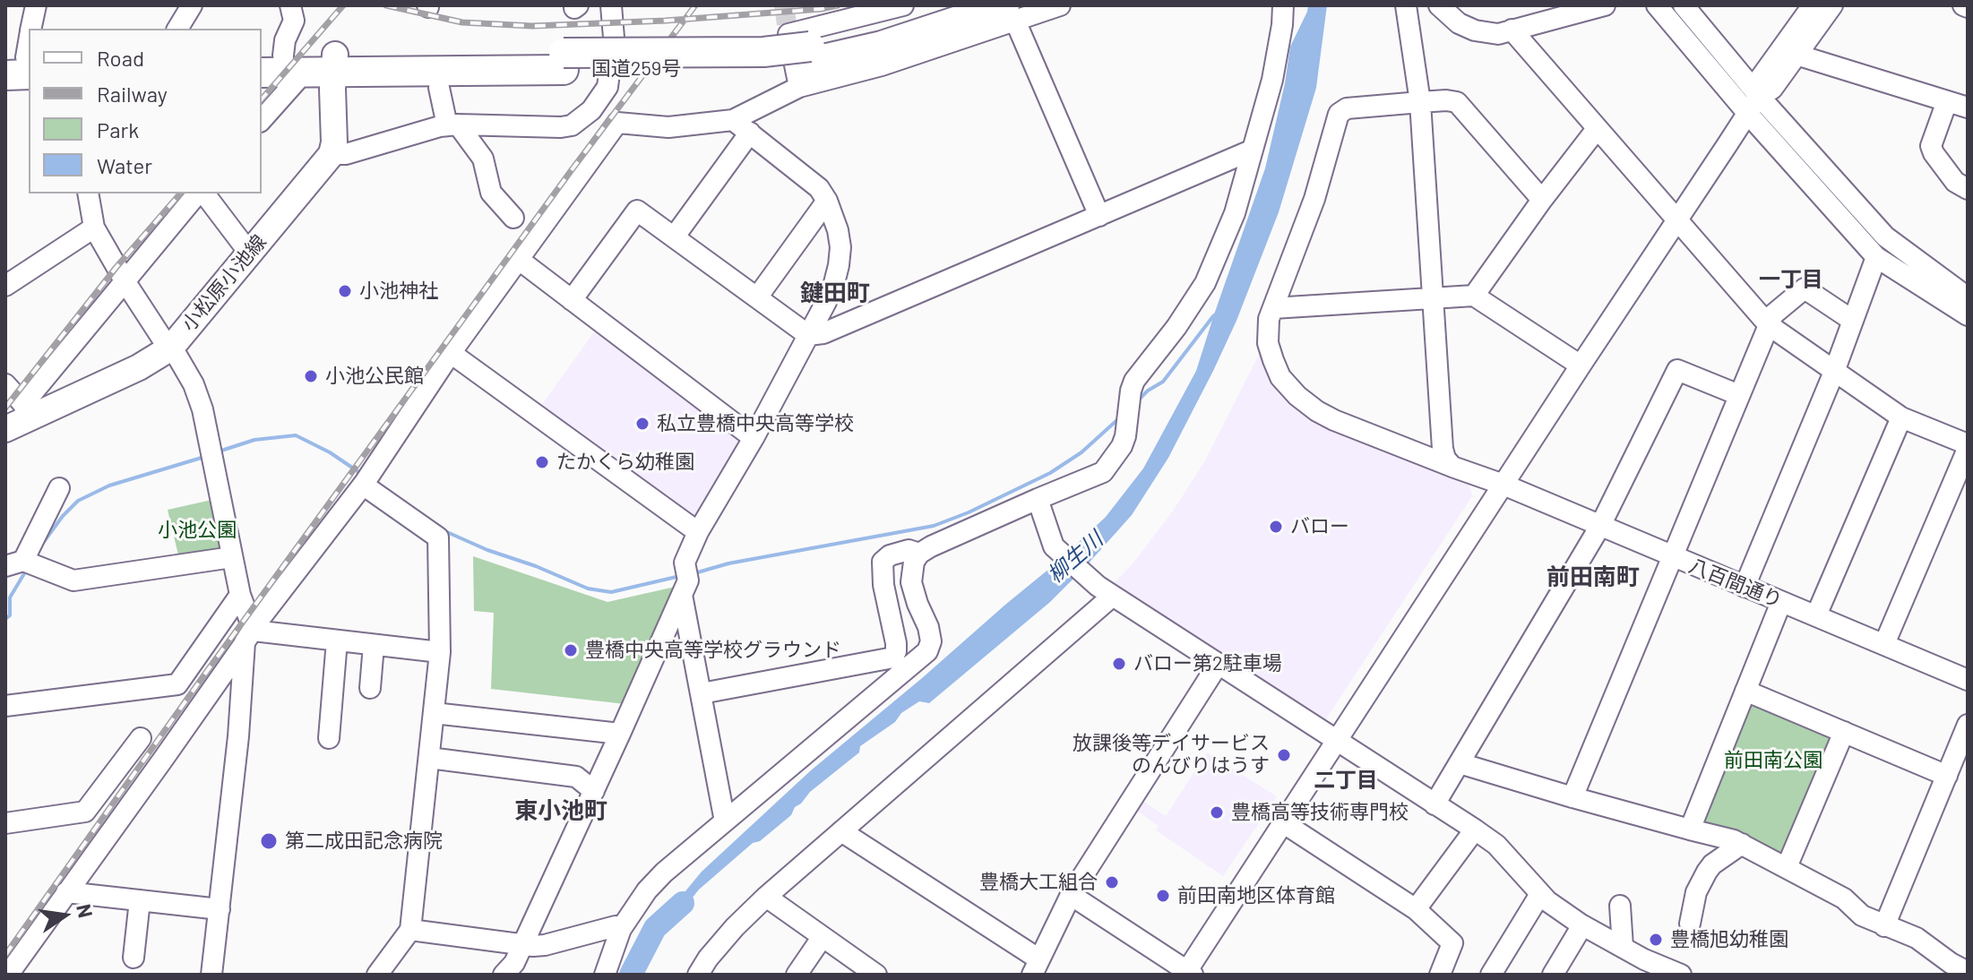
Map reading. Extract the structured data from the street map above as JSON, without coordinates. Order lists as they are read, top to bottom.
{
  "streets": {
    "highway": ["国道259号"],
    "main road": ["小松原小池線"],
    "street": ["八百間通り"]
  },
  "districts": [
    "一丁目",
    "鍵田町",
    "前田南町",
    "二丁目",
    "東小池町"
  ],
  "water": ["柳生川"],
  "parks": ["小池公園", "前田南公園"],
  "places": [
    "小池神社",
    "小池公民館",
    "私立豊橋中央高等学校",
    "たかくら幼稚園",
    "バロー",
    "豊橋中央高等学校グラウンド",
    "バロー第2駐車場",
    "放課後等デイサービス のんびりはうす",
    "豊橋高等技術専門校",
    "第二成田記念病院",
    "豊橋大工組合",
    "前田南地区体育館",
    "豊橋旭幼稚園"
  ],
  "legend": [
    "Road",
    "Railway",
    "Park",
    "Water"
  ],
  "north": "right"
}
